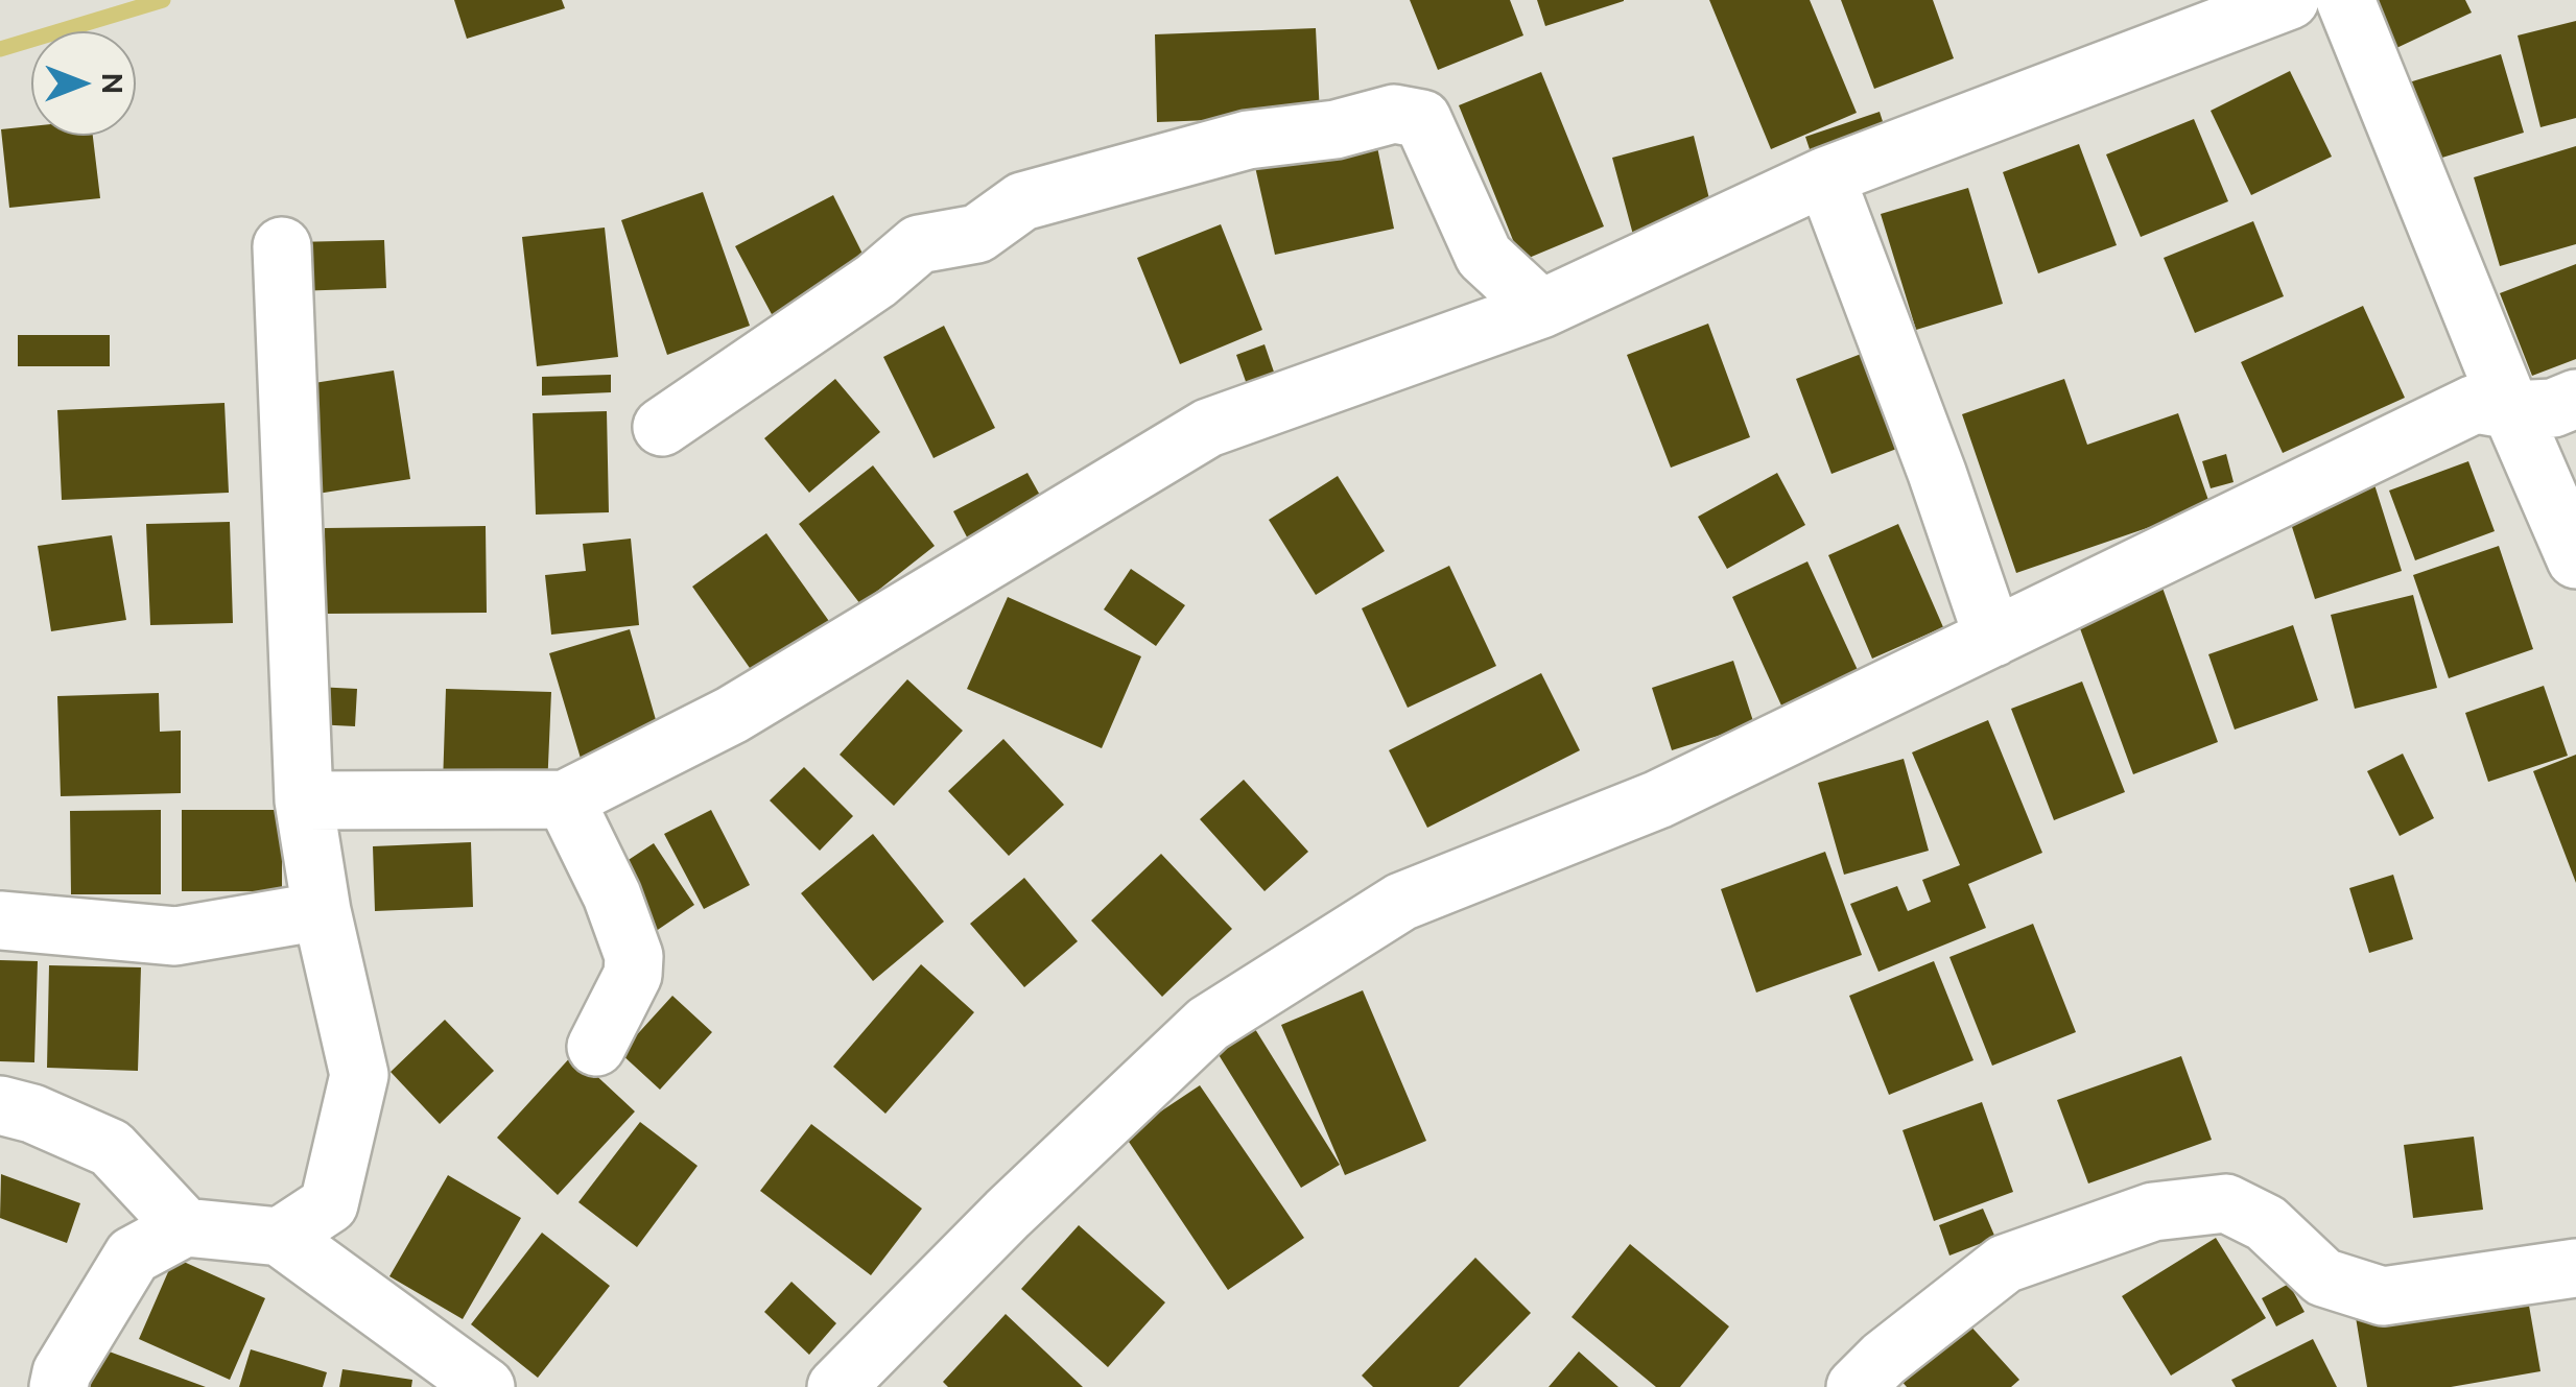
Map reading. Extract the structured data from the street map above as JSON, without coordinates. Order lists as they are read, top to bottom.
{
  "north": "right"
}
